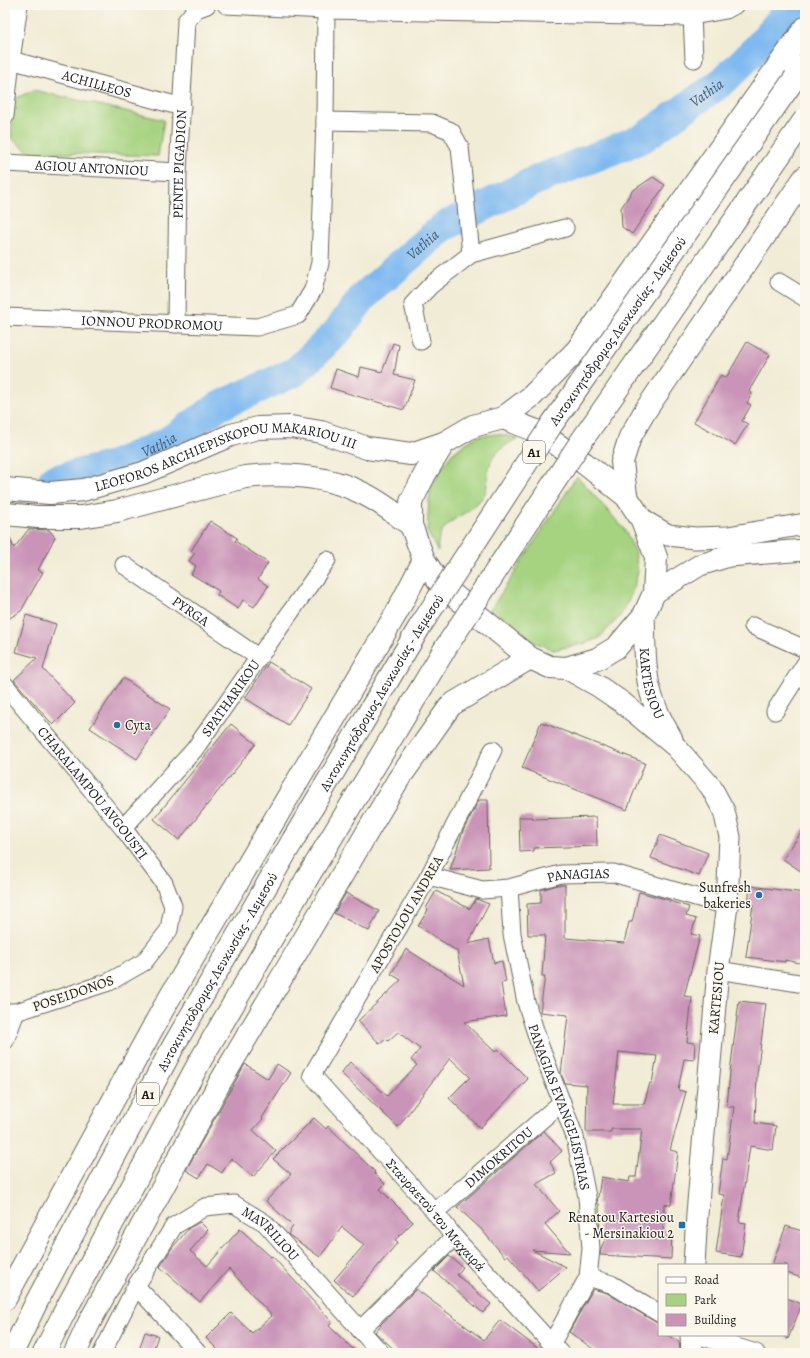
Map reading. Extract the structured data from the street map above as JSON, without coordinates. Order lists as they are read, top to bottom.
{
  "streets": {
    "main road": ["Αυτοκινητόδρομος Λευκωσίας - Λεμεσού", "A1", "LEOFOROS ARCHIEPISKOPOU MAKARIOU III"],
    "street": [
      "ACHILLEOS",
      "PENTE PIGADION",
      "AGIOU ANTONIOU",
      "IONNOU PRODROMOU",
      "PYRGA",
      "KARTESIOU",
      "SPATHARIKOU",
      "CHARALAMPOU AVGOUSTI",
      "PANAGIAS",
      "APOSTOLOU ANDREA",
      "POSEIDONOS",
      "PANAGIAS EVANGELISTRIAS",
      "DIMOKRITOU",
      "Σταυραετού του Μαχαιρά",
      "MAVRILIOU"
    ]
  },
  "crossings": [
    ["ACHILLEOS", "PENTE PIGADION"],
    ["PENTE PIGADION", "AGIOU ANTONIOU"],
    ["PENTE PIGADION", "IONNOU PRODROMOU"],
    ["PYRGA", "SPATHARIKOU"],
    ["KARTESIOU", "PANAGIAS"],
    ["SPATHARIKOU", "CHARALAMPOU AVGOUSTI"],
    ["CHARALAMPOU AVGOUSTI", "POSEIDONOS"],
    ["PANAGIAS", "APOSTOLOU ANDREA"],
    ["PANAGIAS", "PANAGIAS EVANGELISTRIAS"],
    ["APOSTOLOU ANDREA", "Σταυραετού του Μαχαιρά"],
    ["PANAGIAS EVANGELISTRIAS", "DIMOKRITOU"],
    ["PANAGIAS EVANGELISTRIAS", "Σταυραετού του Μαχαιρά"],
    ["DIMOKRITOU", "Σταυραετού του Μαχαιρά"]
  ],
  "water": ["Vathia"],
  "places": {
    "other": ["Cyta", "Sunfresh bakeries"],
    "transit": ["Renatou Kartesiou - Mersinakiou 2"]
  },
  "legend": ["Road", "Park", "Building"]
}
